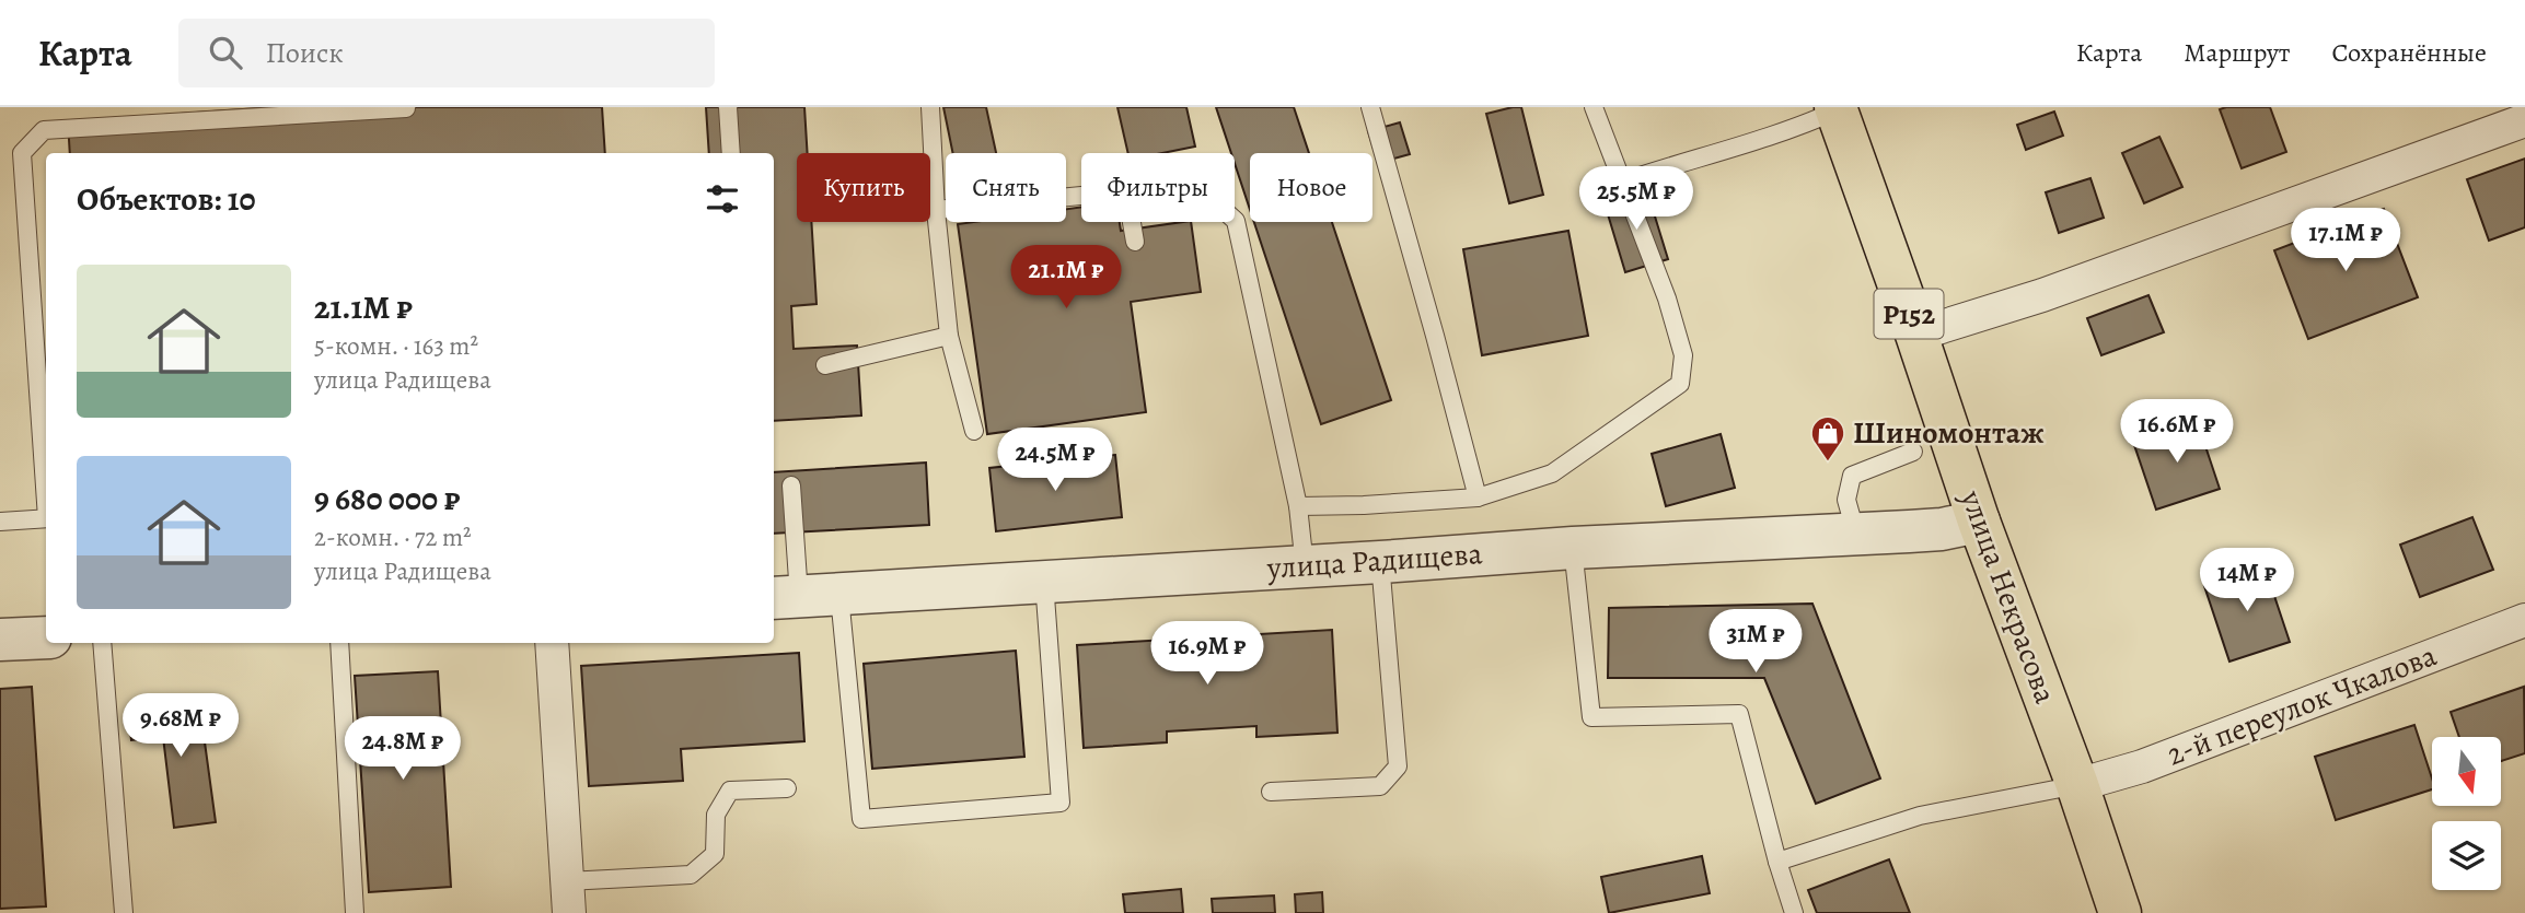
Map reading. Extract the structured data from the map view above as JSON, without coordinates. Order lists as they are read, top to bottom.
{
  "streets": {
    "main road": ["Р152", "улица Некрасова"],
    "street": ["улица Радищева", "2-й переулок Чкалова"]
  },
  "crossings": [
    ["улица Радищева", "улица Некрасова"],
    ["улица Некрасова", "2-й переулок Чкалова"]
  ],
  "places": {
    "shop": ["Шиномонтаж"]
  },
  "north": "bottom",
  "page": {
    "header": "Карта",
    "search": "Поиск",
    "nav": ["Карта", "Маршрут", "Сохранённые"],
    "chip": [
      "Купить",
      "Снять",
      "Фильтры",
      "Новое"
    ],
    "heading": "Объектов: 10",
    "price": [
      "25.5M ₽",
      "17.1M ₽",
      "21.1M ₽",
      "16.6M ₽",
      "24.5M ₽",
      "14M ₽",
      "31M ₽",
      "16.9M ₽",
      "9.68M ₽",
      "24.8M ₽"
    ],
    "list": [
      {
        "name": "21.1M ₽",
        "note": "5-комн. · 163 m² · улица Радищева"
      },
      {
        "name": "9 680 000 ₽",
        "note": "2-комн. · 72 m² · улица Радищева"
      }
    ]
  }
}
